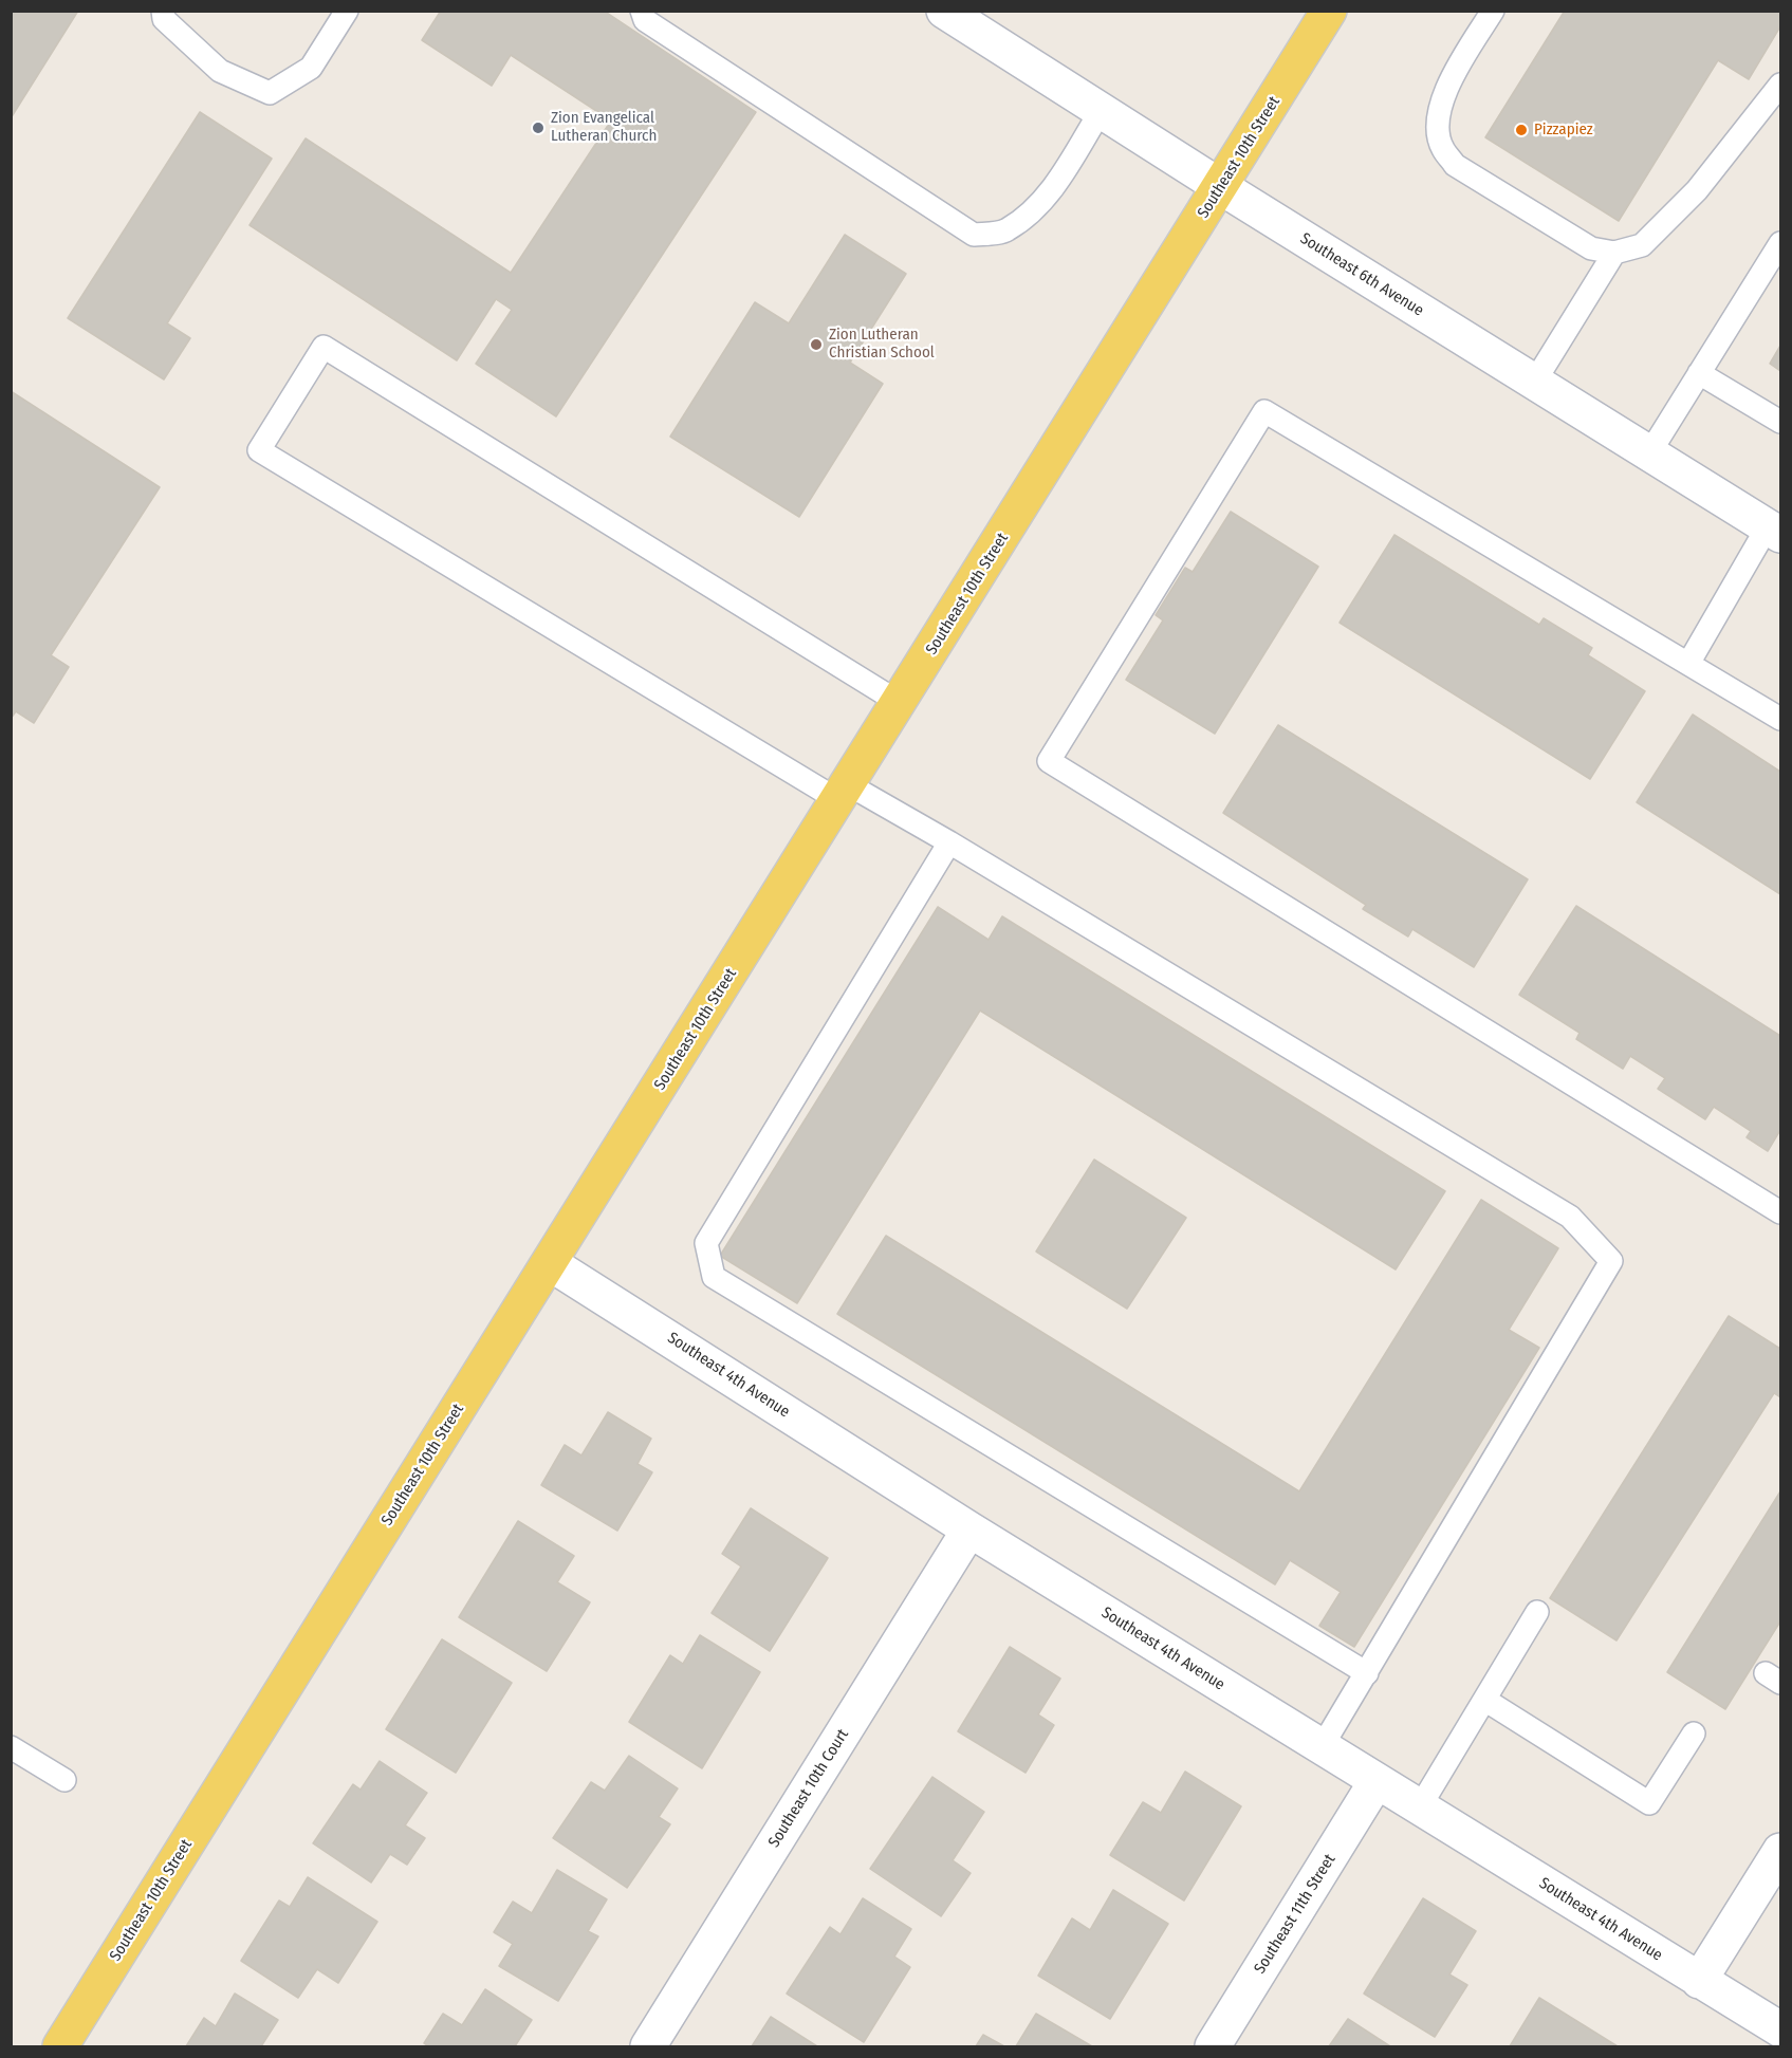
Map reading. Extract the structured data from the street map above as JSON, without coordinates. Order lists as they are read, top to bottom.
{
  "streets": {
    "main road": ["Southeast 10th Street"],
    "street": [
      "Southeast 6th Avenue",
      "Southeast 4th Avenue",
      "Southeast 10th Court",
      "Southeast 11th Street"
    ]
  },
  "crossings": [
    ["Southeast 10th Street", "Southeast 6th Avenue"],
    ["Southeast 10th Street", "Southeast 4th Avenue"],
    ["Southeast 4th Avenue", "Southeast 10th Court"],
    ["Southeast 4th Avenue", "Southeast 11th Street"]
  ],
  "places": ["Zion Evangelical Lutheran Church", "Pizzapiez", "Zion Lutheran Christian School"]
}
